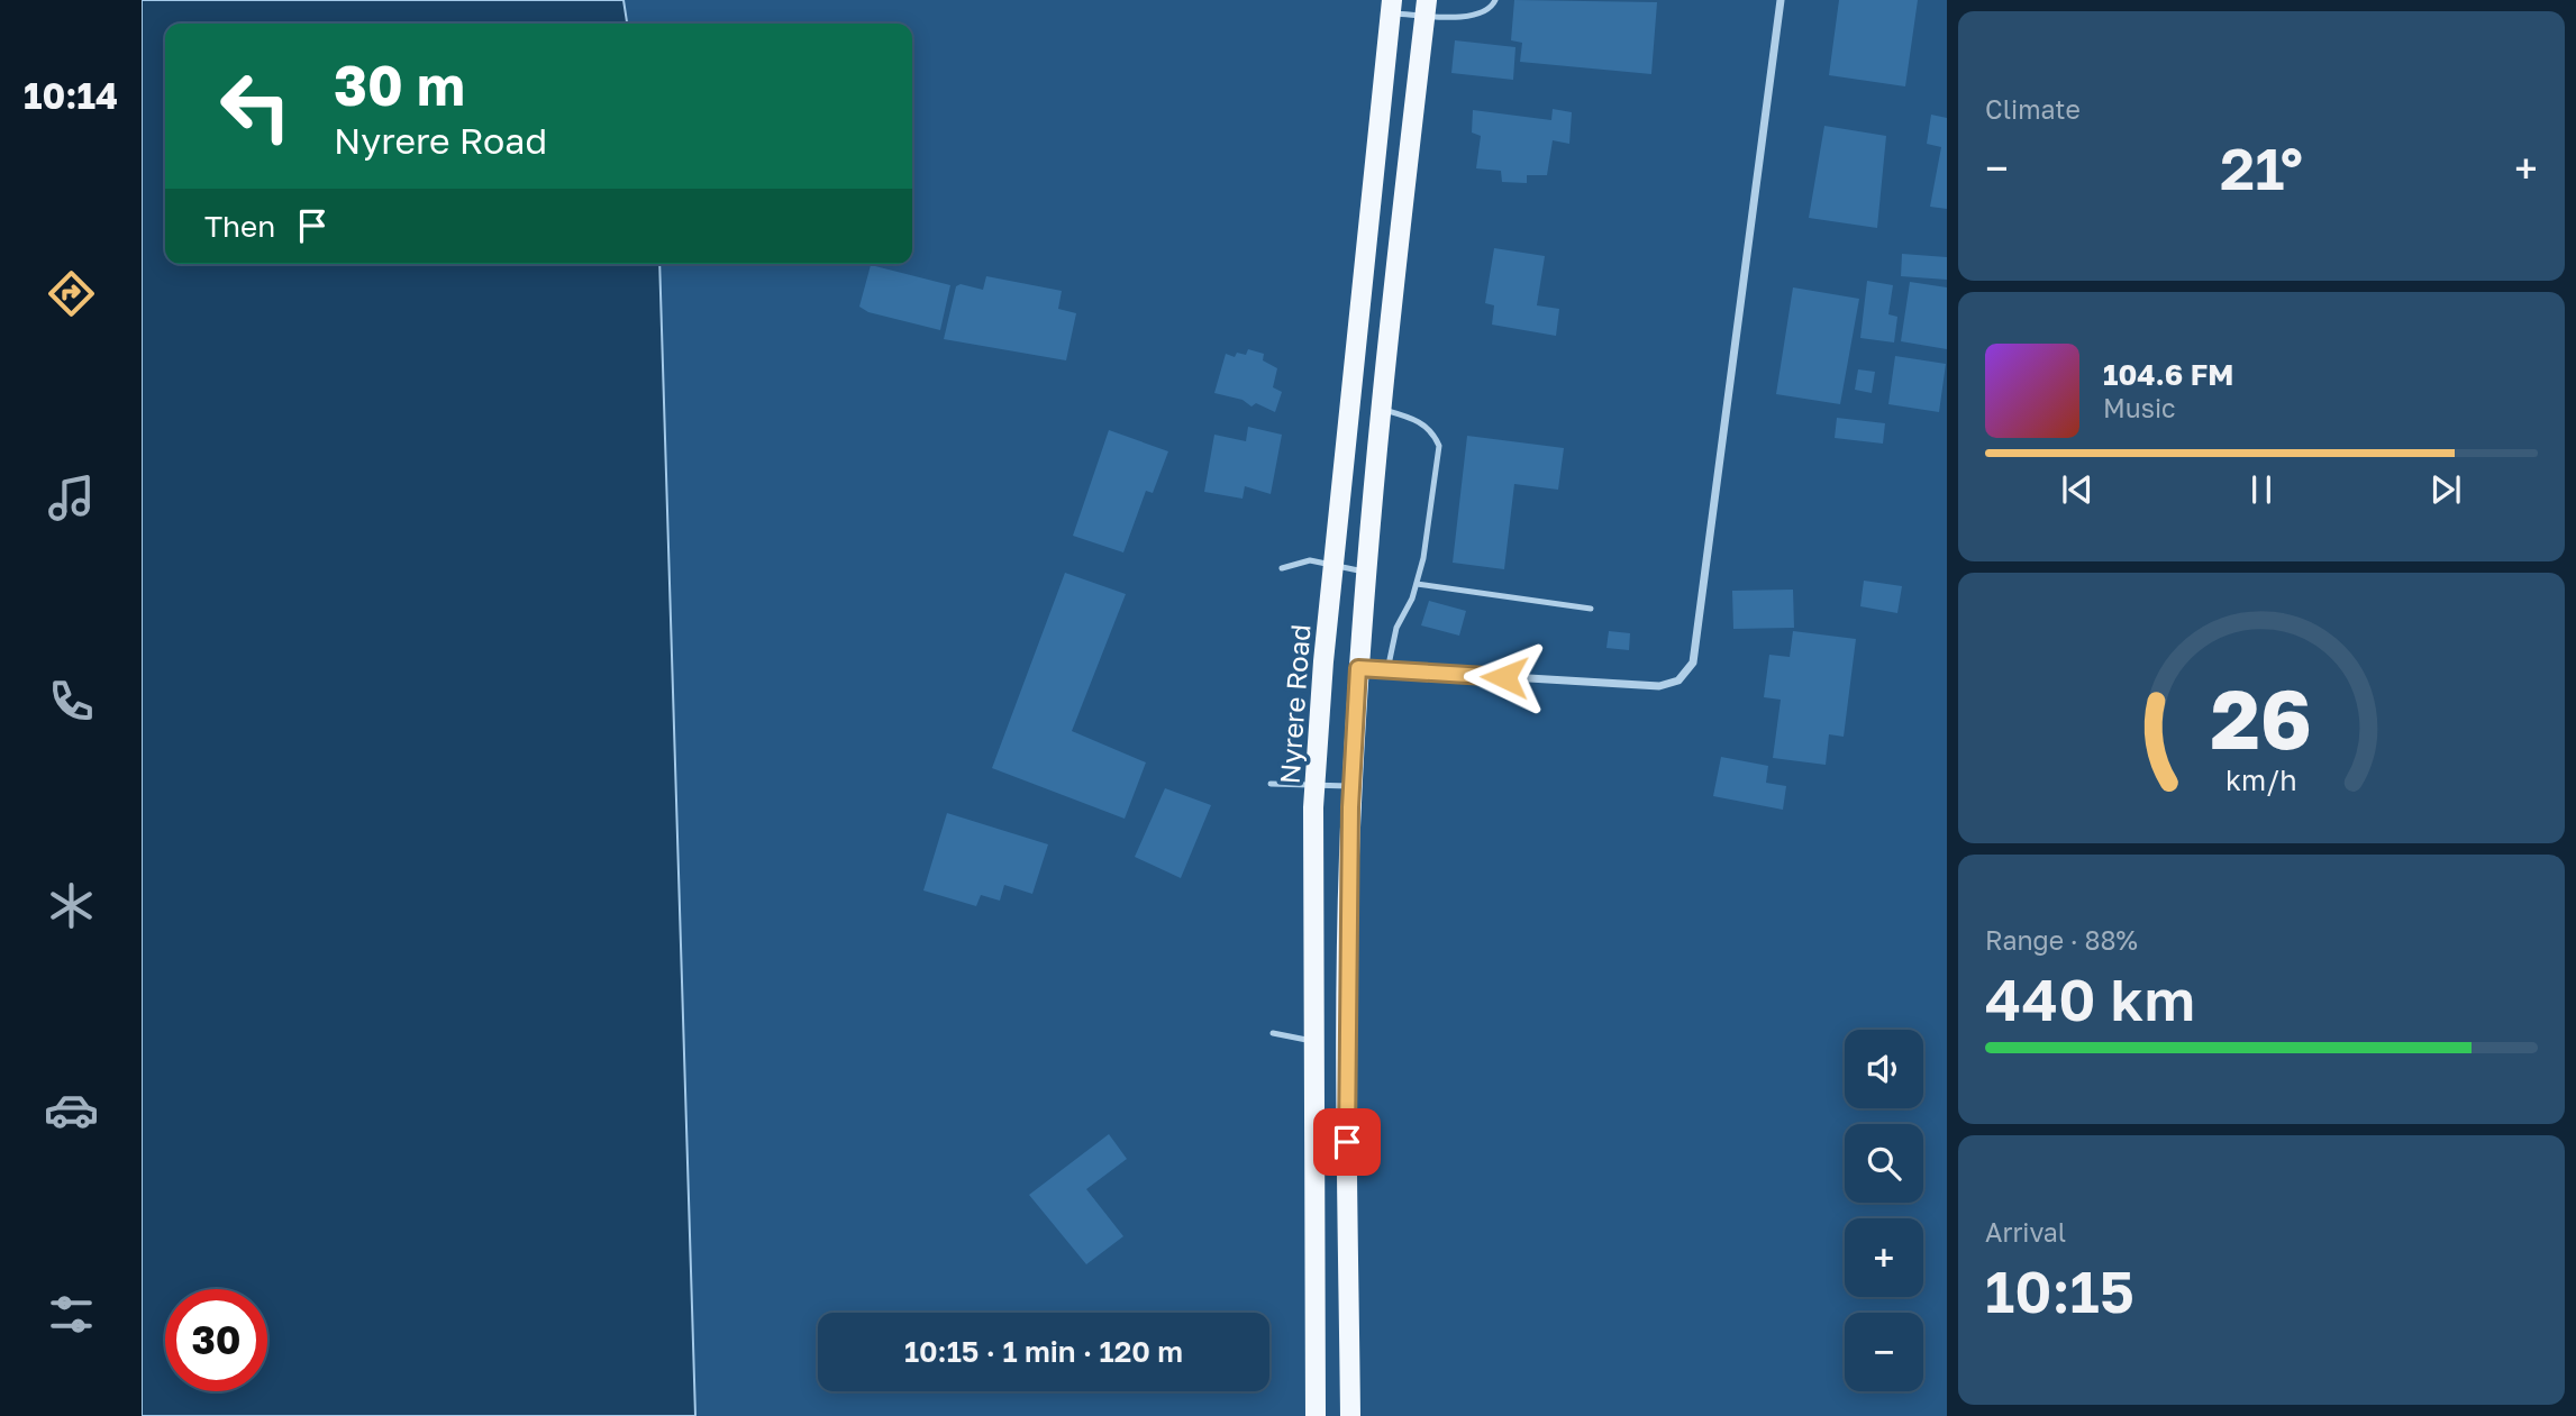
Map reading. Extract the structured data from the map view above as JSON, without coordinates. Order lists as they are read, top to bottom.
{
  "streets": {
    "main road": ["Nyrere Road"]
  },
  "page": {
    "tabs": "10:14",
    "tile": [
      "Climate",
      ["Range · 88%", "440 km"],
      ["Arrival", "10:15"]
    ],
    "turn": ["30 m", "Nyrere Road"],
    "heat": ["−", "21°", "+"],
    "then": "Then",
    "song": ["104.6 FM", "Music"],
    "map_buttons": ["+", "−"],
    "limit": "30",
    "trip": "10:15 · 1 min · 120 m",
    "gauge": ["26", "km/h"]
  }
}
